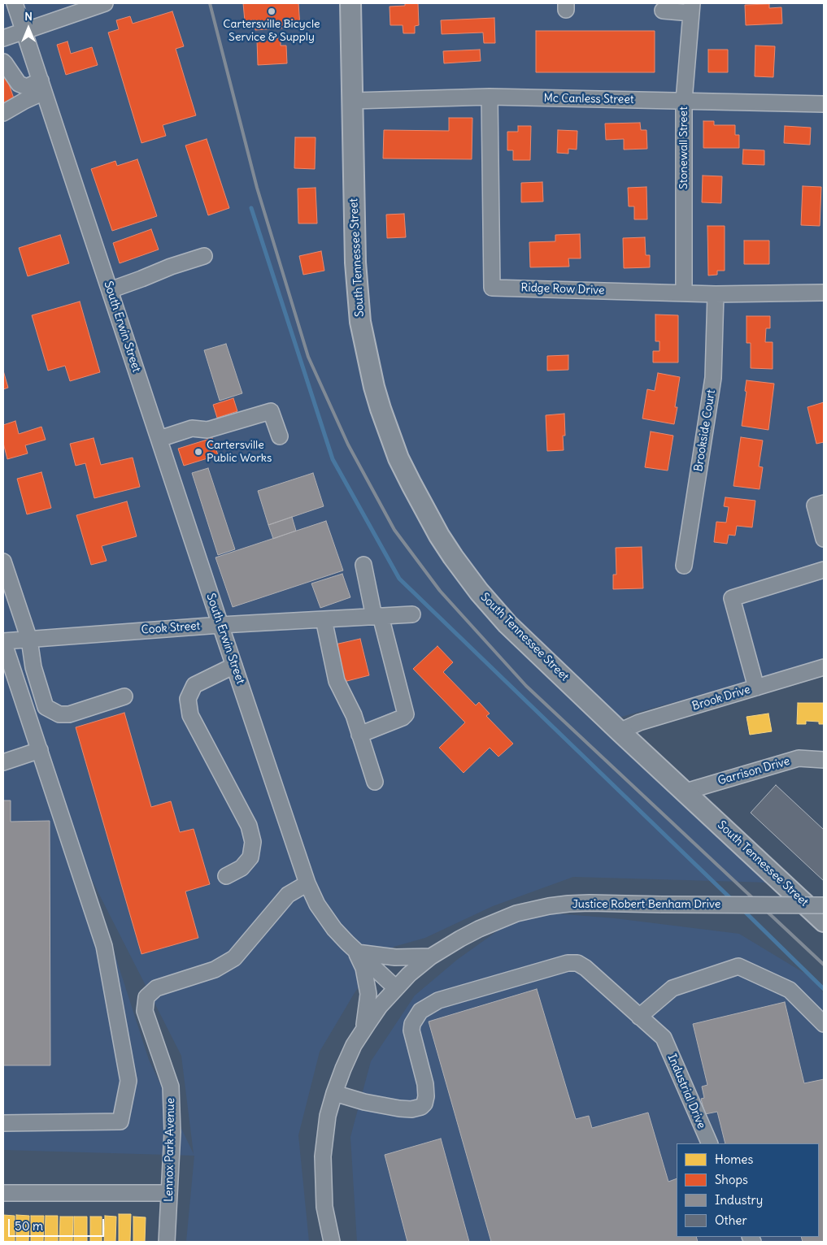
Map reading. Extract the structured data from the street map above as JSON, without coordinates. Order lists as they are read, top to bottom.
{
  "streets": {
    "main road": ["South Tennessee Street"],
    "street": [
      "Mc Canless Street",
      "Stonewall Street",
      "Ridge Row Drive",
      "South Erwin Street",
      "Brookside Court",
      "Cook Street",
      "Brook Drive",
      "Garrison Drive",
      "Justice Robert Benham Drive",
      "Industrial Drive",
      "Lennox Park Avenue"
    ]
  },
  "crossings": [
    ["Mc Canless Street", "Stonewall Street"],
    ["Mc Canless Street", "South Tennessee Street"],
    ["Mc Canless Street", "Ridge Row Drive"],
    ["Stonewall Street", "Ridge Row Drive"],
    ["South Tennessee Street", "Brook Drive"],
    ["South Tennessee Street", "Garrison Drive"],
    ["Ridge Row Drive", "Brookside Court"],
    ["South Erwin Street", "Cook Street"],
    ["South Erwin Street", "Justice Robert Benham Drive"],
    ["South Erwin Street", "Lennox Park Avenue"]
  ],
  "places": ["Cartersville Bicycle Service & Supply", "Cartersville Public Works"],
  "legend": [
    "Homes",
    "Shops",
    "Industry",
    "Other"
  ],
  "scale_bar": "50 m",
  "north": "top"
}
